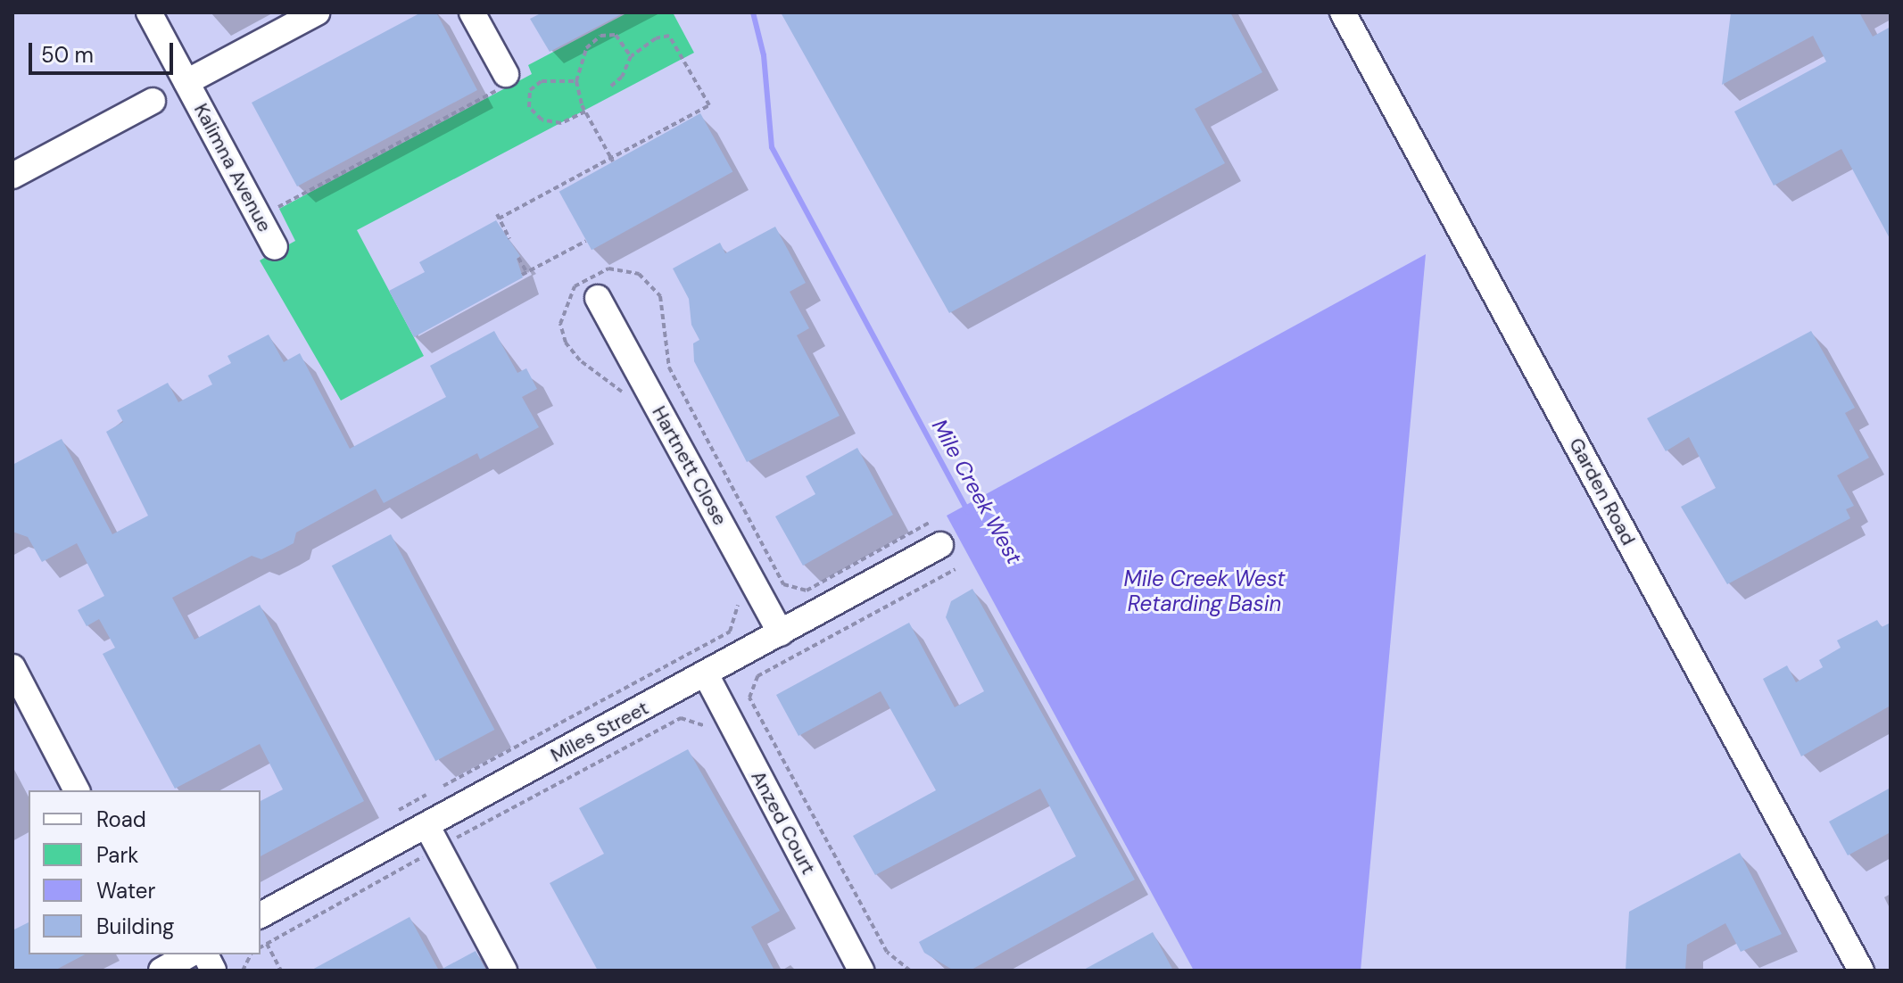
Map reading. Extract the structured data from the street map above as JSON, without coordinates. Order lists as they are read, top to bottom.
{
  "streets": {
    "street": [
      "Kalimna Avenue",
      "Hartnett Close",
      "Garden Road",
      "Miles Street",
      "Anzed Court"
    ]
  },
  "crossings": [
    ["Hartnett Close", "Miles Street"],
    ["Miles Street", "Anzed Court"]
  ],
  "water": ["Mile Creek West", "Mile Creek West Retarding Basin"],
  "legend": [
    "Road",
    "Park",
    "Water",
    "Building"
  ],
  "scale_bar": "50 m"
}
